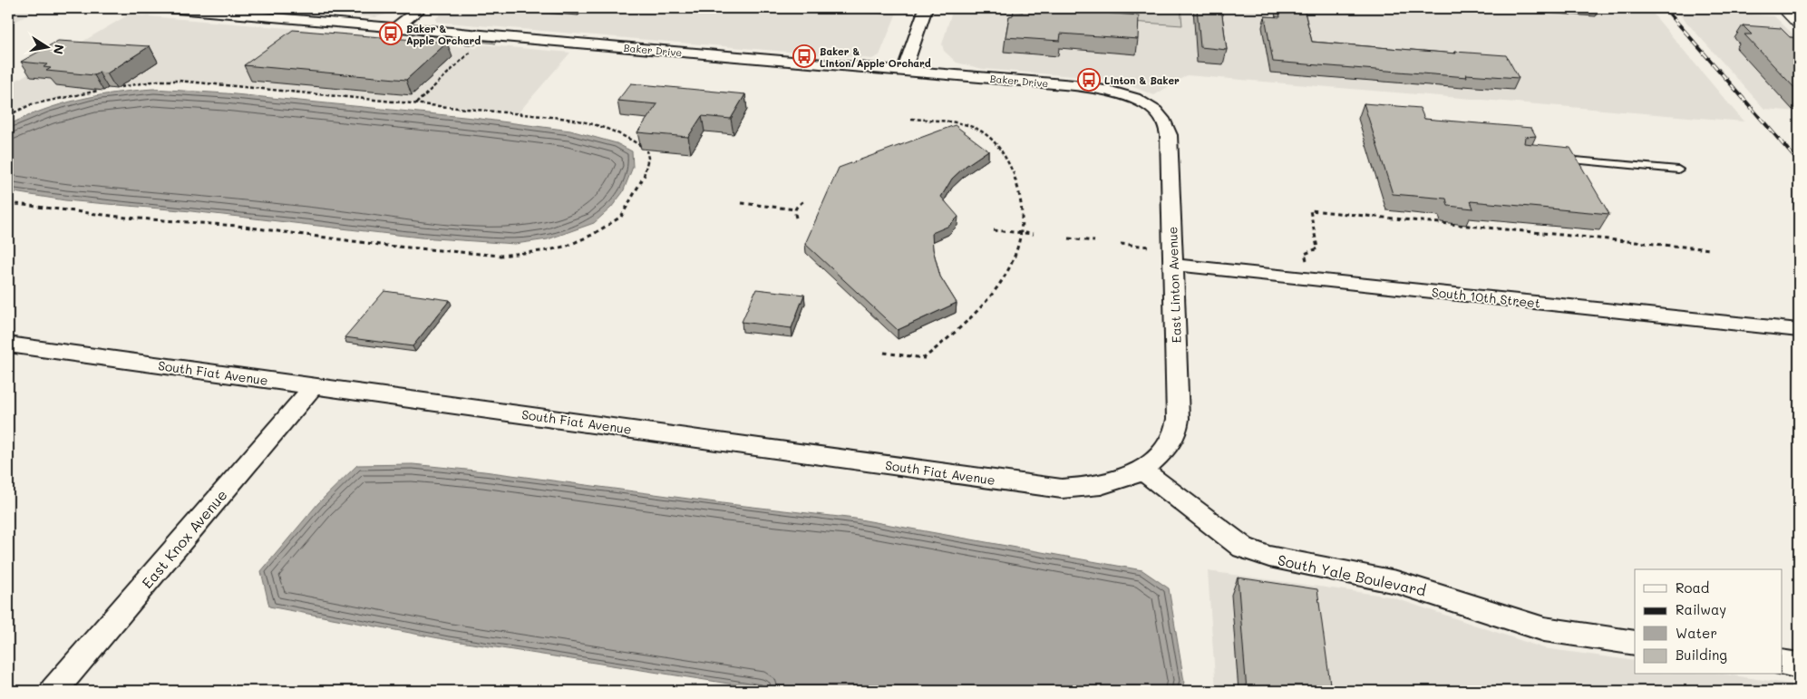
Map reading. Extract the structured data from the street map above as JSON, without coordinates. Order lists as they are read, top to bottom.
{
  "streets": {
    "street": [
      "Baker Drive",
      "East Linton Avenue",
      "South 10th Street",
      "South Fiat Avenue",
      "East Knox Avenue",
      "South Yale Boulevard"
    ]
  },
  "crossings": [
    ["Baker Drive", "East Linton Avenue"],
    ["East Linton Avenue", "South 10th Street"],
    ["East Linton Avenue", "South Fiat Avenue"],
    ["East Linton Avenue", "South Yale Boulevard"],
    ["South Fiat Avenue", "East Knox Avenue"],
    ["South Fiat Avenue", "South Yale Boulevard"]
  ],
  "places": {
    "bus stop": ["Baker & Apple Orchard", "Baker & Linton/Apple Orchard", "Linton & Baker"]
  },
  "legend": [
    "Road",
    "Railway",
    "Water",
    "Building"
  ],
  "north": "right"
}
